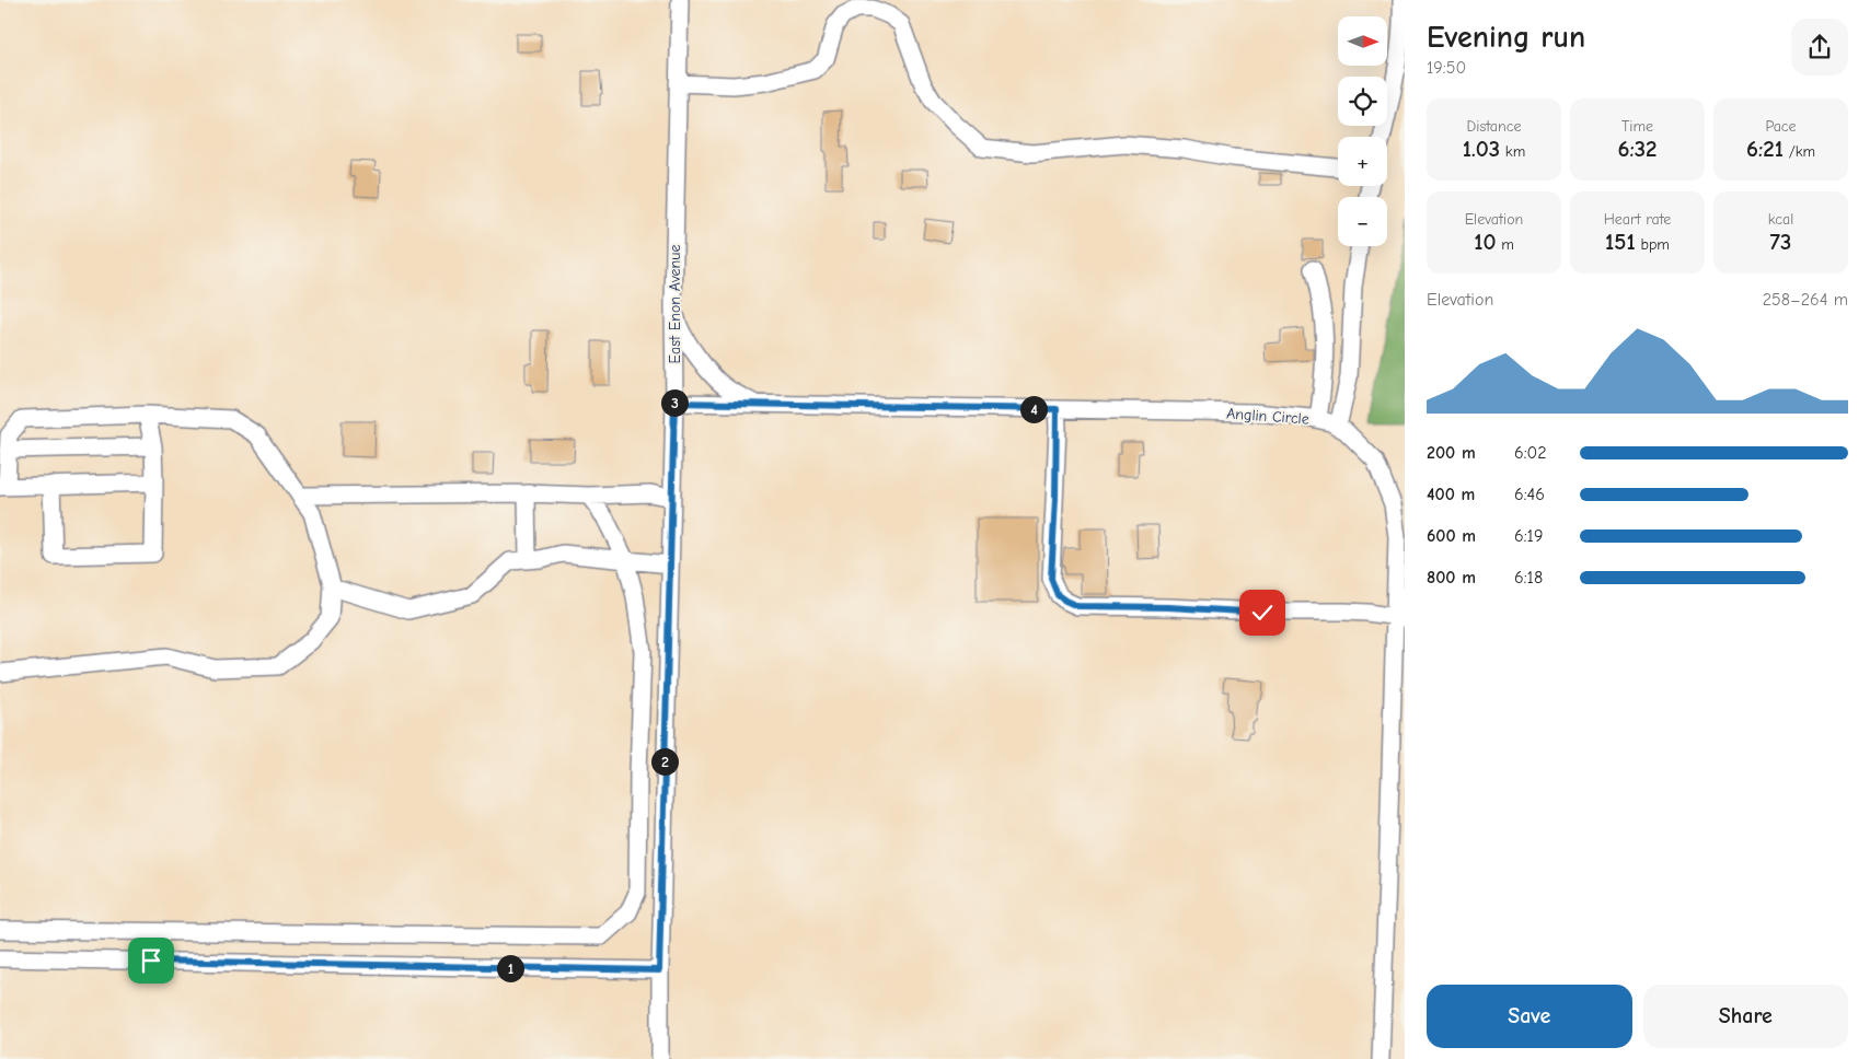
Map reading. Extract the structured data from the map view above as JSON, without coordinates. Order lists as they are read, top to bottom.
{
  "streets": {
    "street": ["East Enon Avenue", "Anglin Circle"]
  },
  "crossings": [
    ["East Enon Avenue", "Anglin Circle"]
  ],
  "north": "right",
  "page": {
    "heading": ["Evening run", "19:50"],
    "map_buttons": ["+", "−"],
    "stats": [
      ["Distance", "1.03 km"],
      ["Time", "6:32"],
      ["Pace", "6:21 /km"],
      ["Elevation", "10 m"],
      ["Heart rate", "151 bpm"],
      ["kcal", "73"]
    ],
    "chart": ["Elevation", "258–264 m"],
    "pins": [
      "3",
      "4",
      "2",
      "1"
    ],
    "list": [
      {
        "name": "200 m",
        "note": "6:02"
      },
      {
        "name": "400 m",
        "note": "6:46"
      },
      {
        "name": "600 m",
        "note": "6:19"
      },
      {
        "name": "800 m",
        "note": "6:18"
      }
    ],
    "buttons": ["Save", "Share"]
  }
}
